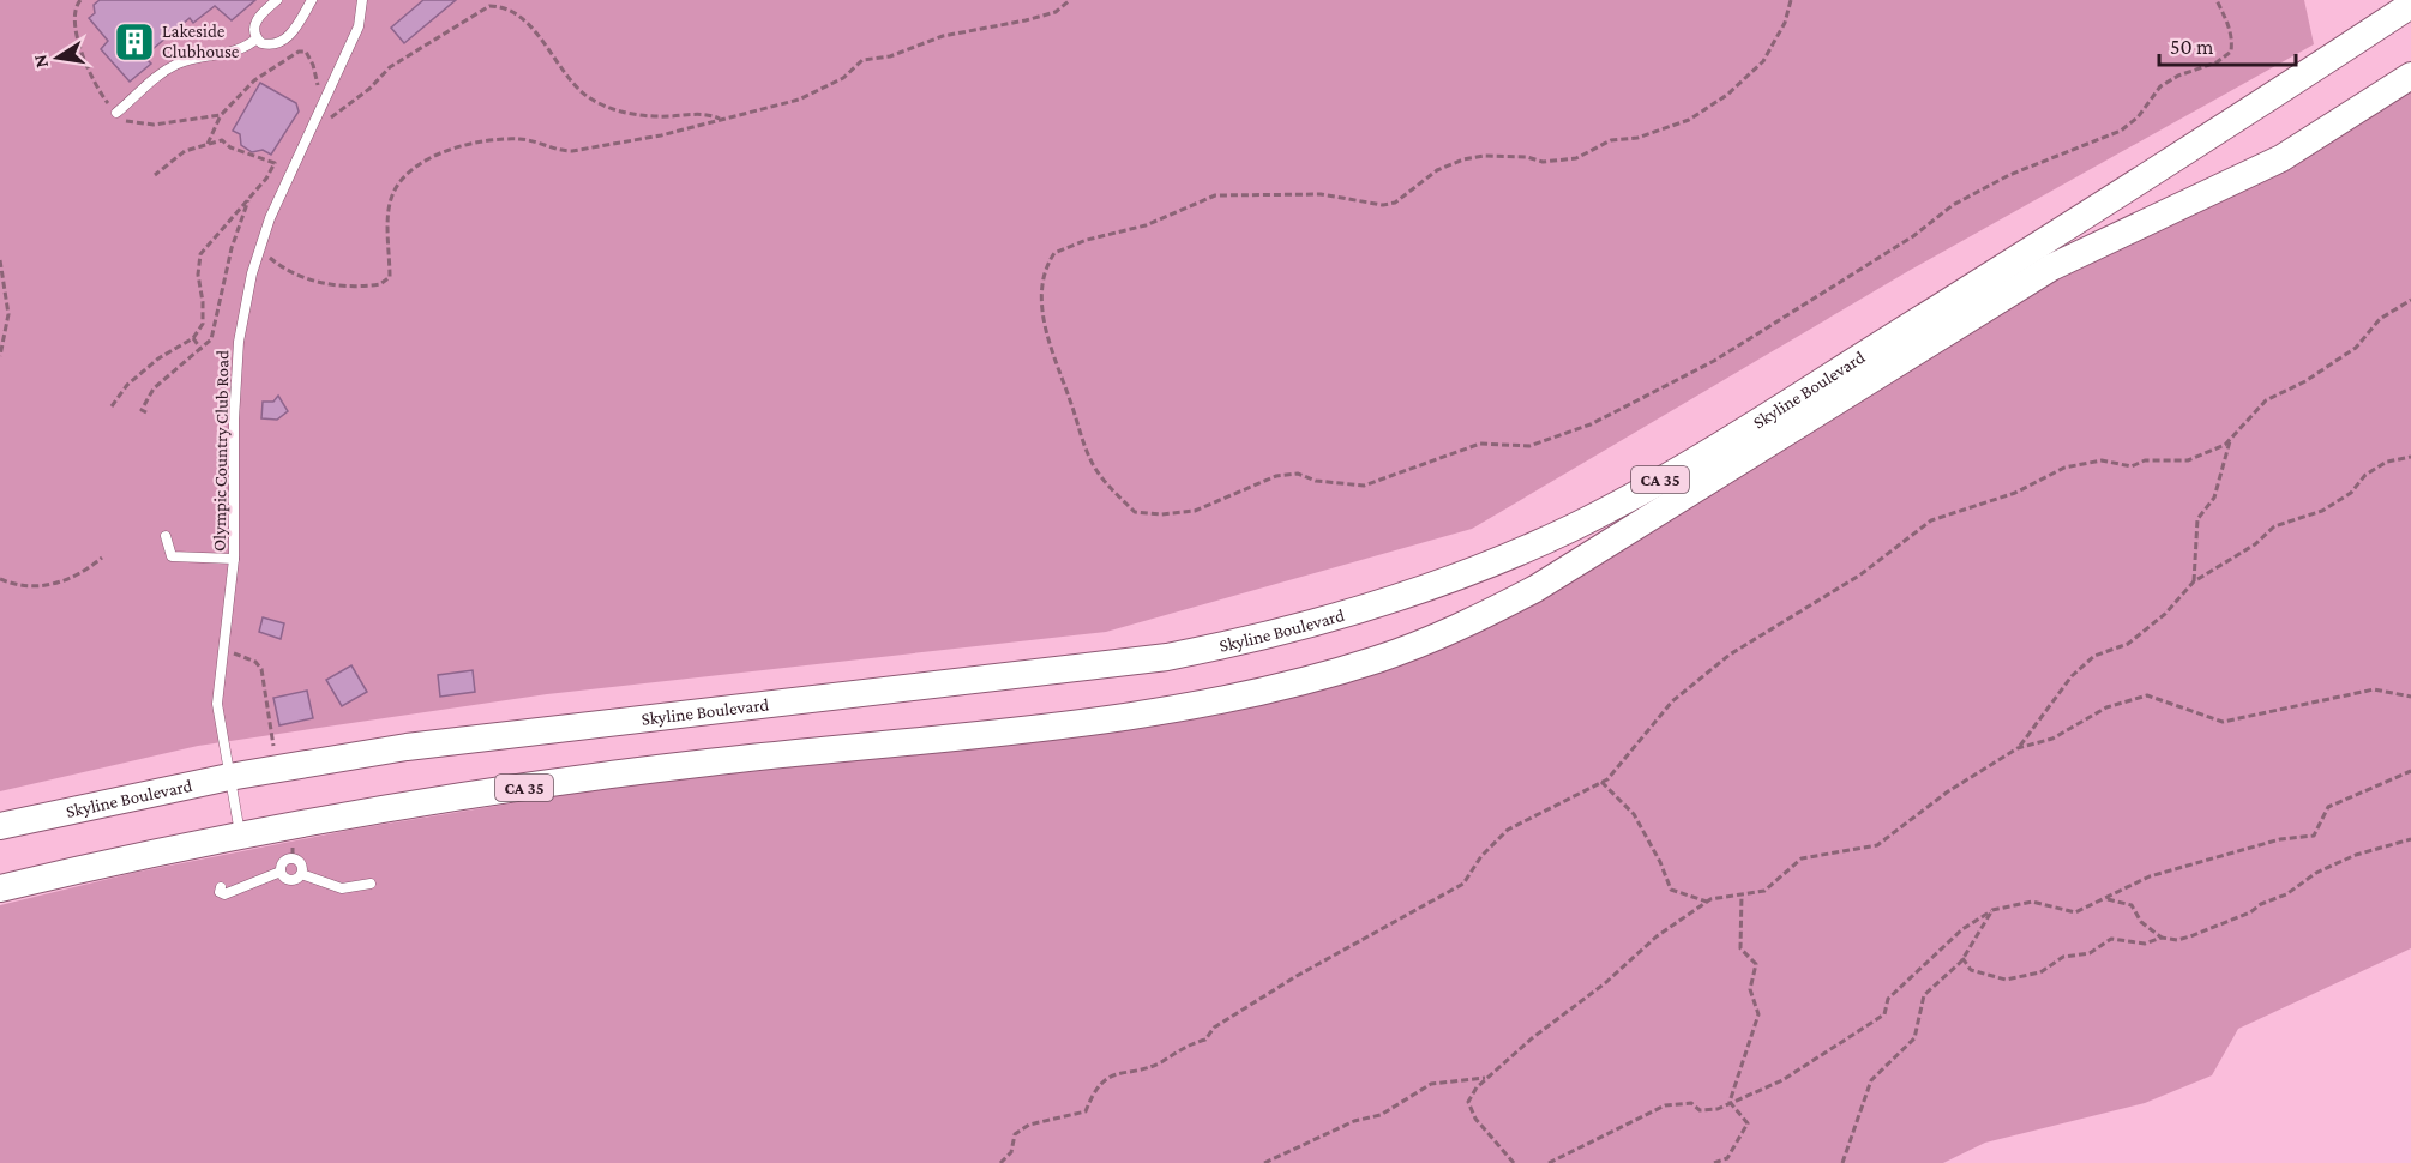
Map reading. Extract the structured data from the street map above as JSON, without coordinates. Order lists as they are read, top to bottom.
{
  "streets": {
    "main road": ["Skyline Boulevard", "CA 35"],
    "lane": ["Olympic Country Club Road"]
  },
  "crossings": [
    ["Skyline Boulevard", "Olympic Country Club Road"]
  ],
  "places": {
    "building": ["Lakeside Clubhouse"]
  },
  "scale_bar": "50 m",
  "north": "left"
}
